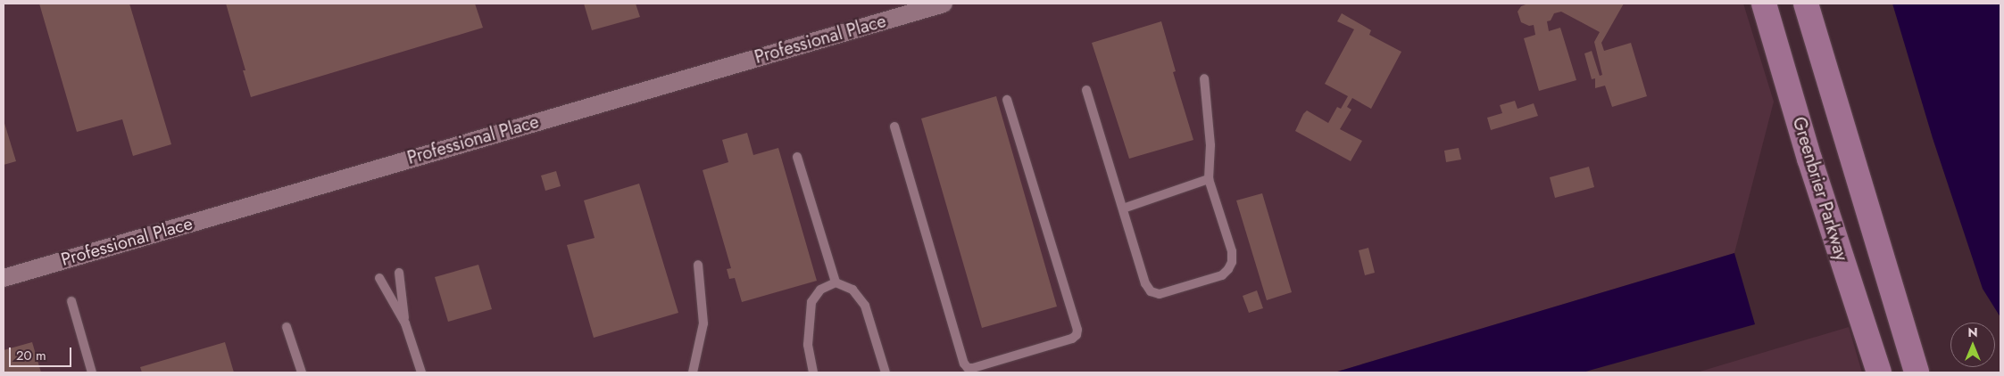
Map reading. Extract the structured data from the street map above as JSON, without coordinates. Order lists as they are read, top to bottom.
{
  "streets": {
    "main road": ["Greenbrier Parkway"],
    "street": ["Professional Place"]
  },
  "scale_bar": "20 m",
  "north": "top"
}
